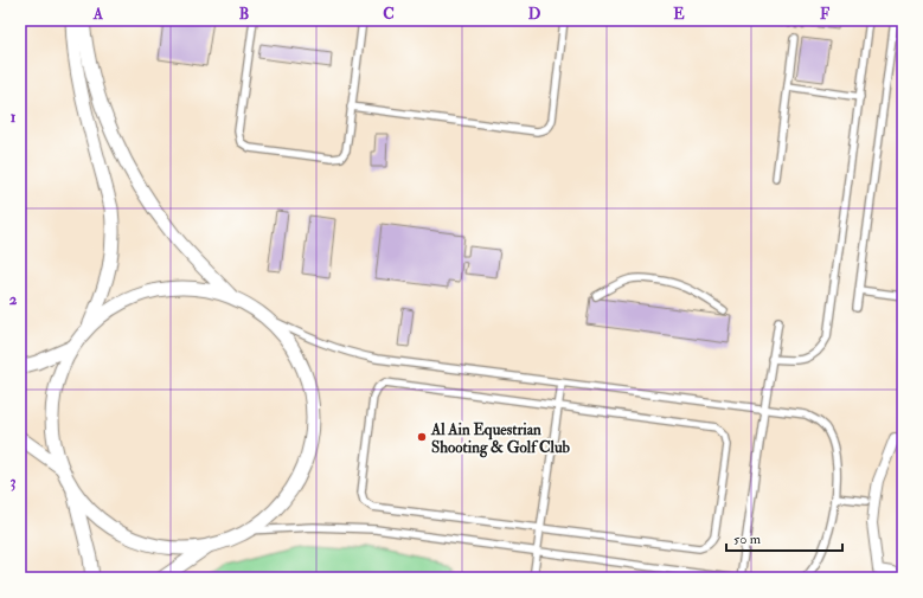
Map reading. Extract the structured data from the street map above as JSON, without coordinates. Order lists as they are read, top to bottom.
{
  "places": ["Al Ain Equestrian Shooting & Golf Club"],
  "scale_bar": "50 m",
  "grid": {
    "columns": [
      "A",
      "B",
      "C",
      "D",
      "E",
      "F"
    ],
    "rows": ["1", "2", "3"]
  }
}
